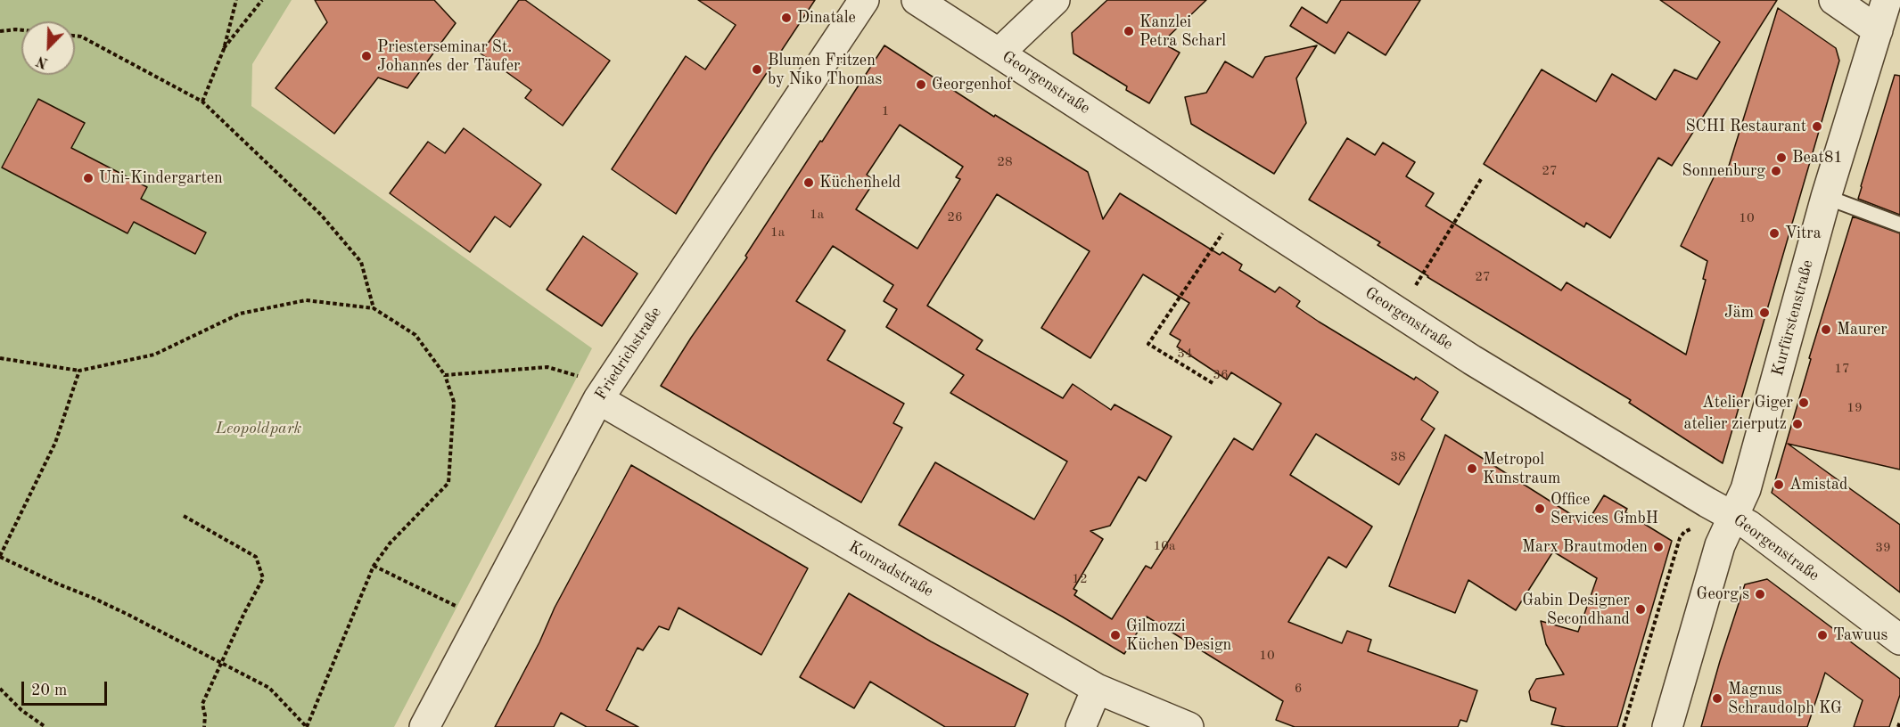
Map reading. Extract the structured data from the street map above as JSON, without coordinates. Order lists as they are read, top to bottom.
{
  "streets": {
    "street": [
      "Georgenstraße",
      "Kurfürstenstraße",
      "Friedrichstraße",
      "Konradstraße"
    ]
  },
  "crossings": [
    ["Georgenstraße", "Kurfürstenstraße"],
    ["Friedrichstraße", "Konradstraße"]
  ],
  "parks": ["Leopoldpark"],
  "places": [
    "Dinatale",
    "Kanzlei Petra Scharl",
    "Priesterseminar St. Johannes der Täufer",
    "Blumen Fritzen by Niko Thomas",
    "Georgenhof",
    "SCHI Restaurant",
    "Beat81",
    "Sonnenburg",
    "Uni-Kindergarten",
    "Küchenheld",
    "Vitra",
    "Jäm",
    "Maurer",
    "Atelier Giger",
    "atelier zierputz",
    "Metropol Kunstraum",
    "Amistad",
    "Office Services GmbH",
    "Marx Brautmoden",
    "Georg's",
    "Gabin Designer Secondhand",
    "Gilmozzi Küchen Design",
    "Tawuus",
    "Magnus Schraudolph KG"
  ],
  "house_numbers": [
    "1",
    "28",
    "27",
    "1a",
    "26",
    "10",
    "1a",
    "27",
    "34",
    "17",
    "36",
    "19",
    "38",
    "10a",
    "39",
    "12",
    "10",
    "6"
  ],
  "scale_bar": "20 m",
  "north": "bottom left"
}
